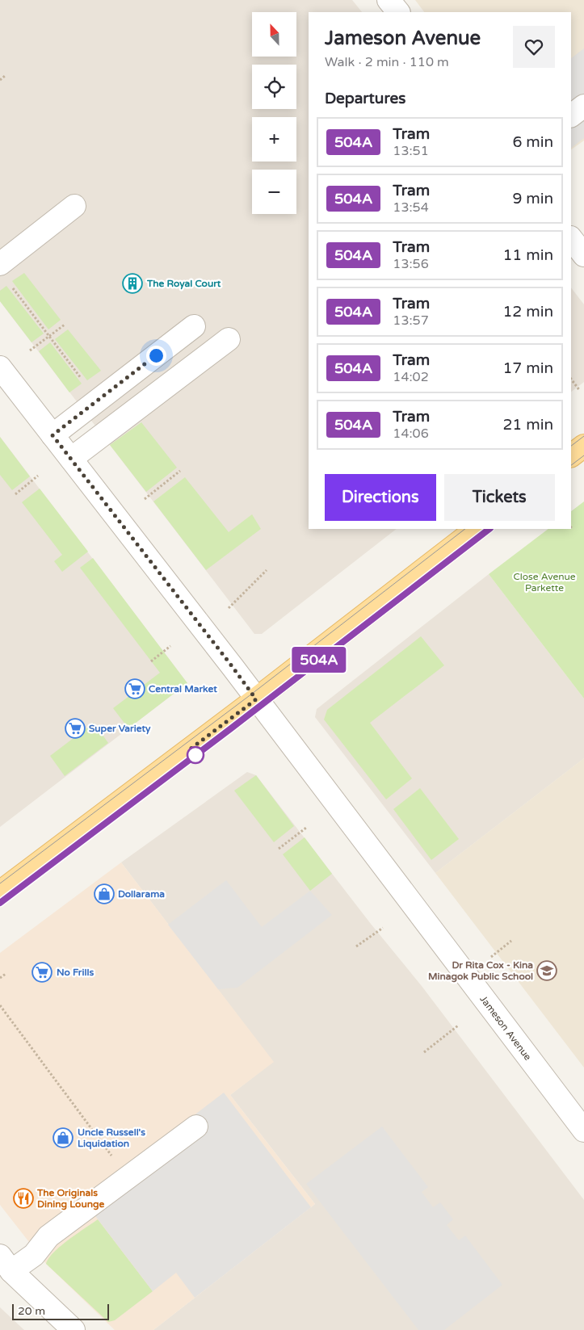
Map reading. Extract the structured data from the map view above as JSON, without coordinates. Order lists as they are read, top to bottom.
{
  "streets": {
    "street": ["Jameson Avenue"]
  },
  "parks": ["Close Avenue Parkette"],
  "places": {
    "building": ["The Royal Court"],
    "supermarket": ["Central Market", "Super Variety", "No Frills"],
    "shop": ["Dollarama", "Uncle Russell's Liquidation"],
    "school or university": ["Dr Rita Cox - Kina Minagok Public School"],
    "restaurant": ["The Originals Dining Lounge"]
  },
  "lines": ["tram line 504A"],
  "scale_bar": "20 m",
  "north": "top",
  "page": {
    "on_map": "504A",
    "map_buttons": ["+", "−"],
    "heading": [
      ["Jameson Avenue", "Walk · 2 min · 110 m"],
      "Departures"
    ],
    "list": [
      {
        "mark": "504A",
        "name": "Tram",
        "note": "13:51",
        "value": "6 min"
      },
      {
        "mark": "504A",
        "name": "Tram",
        "note": "13:54",
        "value": "9 min"
      },
      {
        "mark": "504A",
        "name": "Tram",
        "note": "13:56",
        "value": "11 min"
      },
      {
        "mark": "504A",
        "name": "Tram",
        "note": "13:57",
        "value": "12 min"
      },
      {
        "mark": "504A",
        "name": "Tram",
        "note": "14:02",
        "value": "17 min"
      },
      {
        "mark": "504A",
        "name": "Tram",
        "note": "14:06",
        "value": "21 min"
      }
    ],
    "buttons": ["Directions", "Tickets"],
    "scale": "20 m"
  }
}
